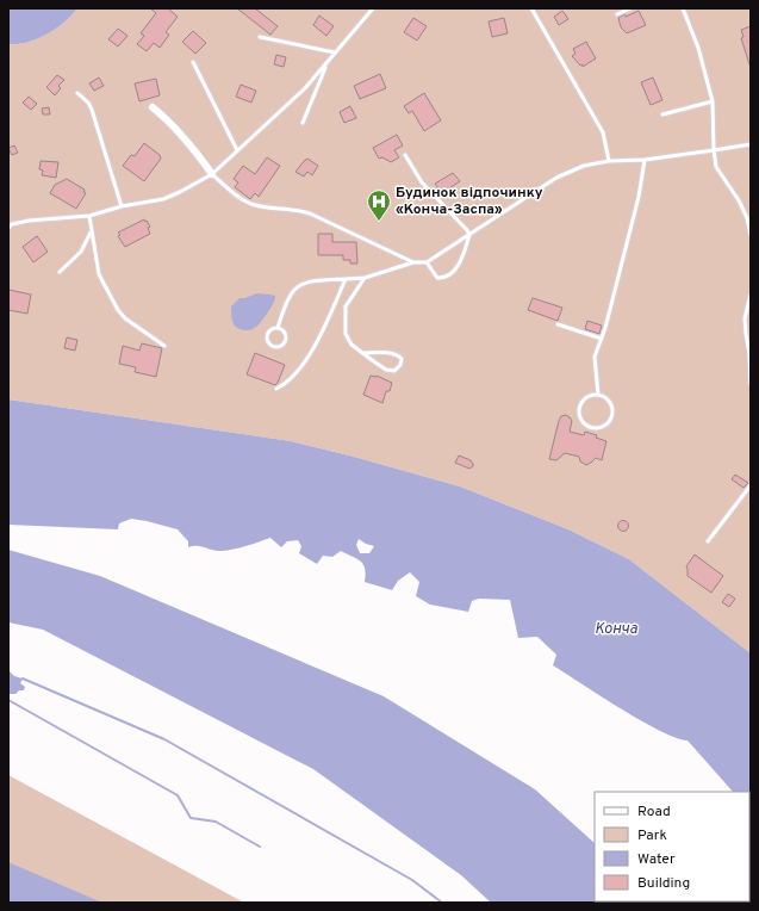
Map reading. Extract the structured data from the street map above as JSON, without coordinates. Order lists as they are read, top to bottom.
{
  "water": ["Конча"],
  "places": {
    "hospital": ["Будинок відпочинку «Конча-Заспа»"]
  },
  "legend": [
    "Road",
    "Park",
    "Water",
    "Building"
  ]
}
